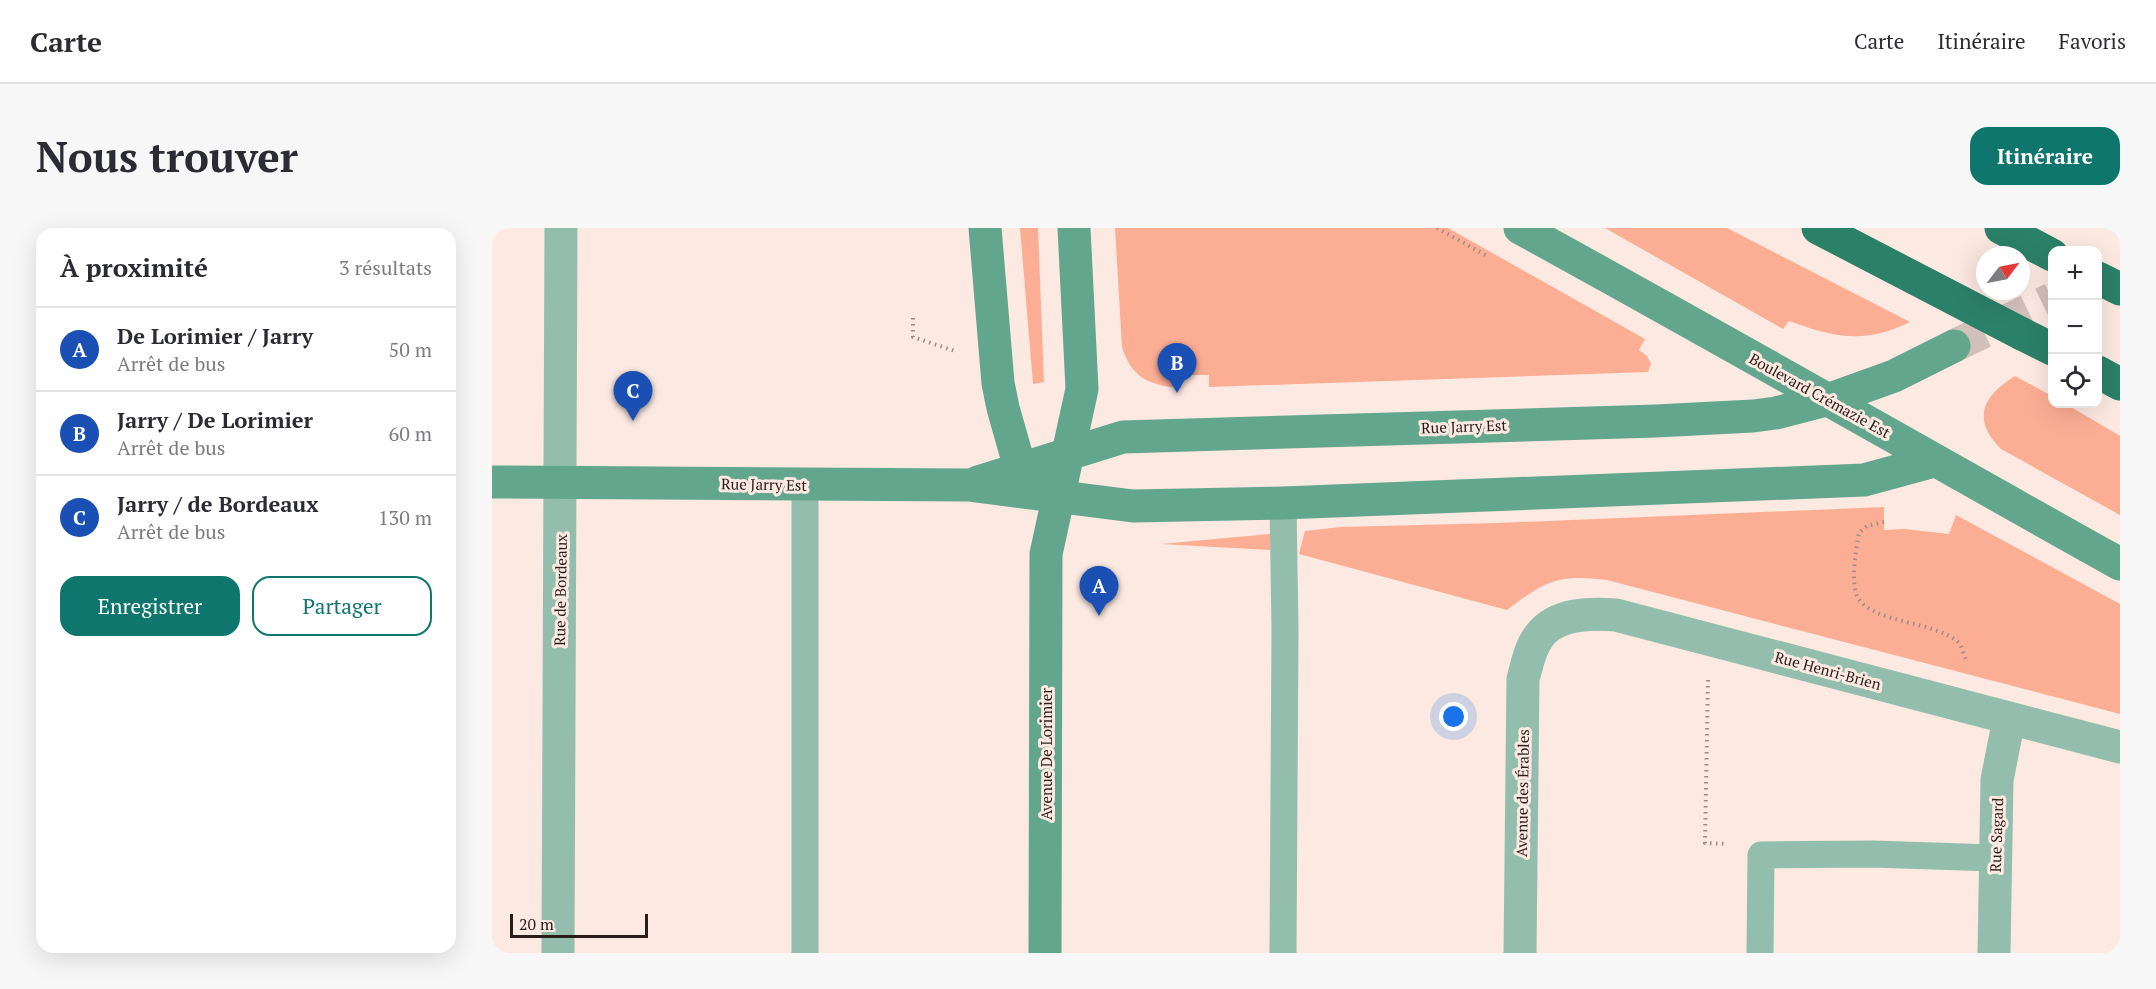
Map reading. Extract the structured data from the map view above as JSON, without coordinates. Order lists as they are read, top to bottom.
{
  "streets": {
    "main road": ["Boulevard Crémazie Est", "Rue Jarry Est", "Avenue De Lorimier"],
    "street": [
      "Rue de Bordeaux",
      "Rue Henri-Brien",
      "Avenue des Érables",
      "Rue Sagard"
    ]
  },
  "crossings": [
    ["Boulevard Crémazie Est", "Rue Jarry Est"],
    ["Rue Jarry Est", "Rue de Bordeaux"],
    ["Rue Jarry Est", "Avenue De Lorimier"],
    ["Rue Henri-Brien", "Avenue des Érables"],
    ["Rue Henri-Brien", "Rue Sagard"]
  ],
  "scale_bar": "20 m",
  "north": "top right",
  "page": {
    "header": "Carte",
    "nav": ["Carte", "Itinéraire", "Favoris"],
    "buttons": [
      "Itinéraire",
      ["Enregistrer", "Partager"]
    ],
    "title": "Nous trouver",
    "heading": ["À proximité", "3 résultats"],
    "map_buttons": ["+", "−"],
    "list": [
      {
        "mark": "A",
        "name": "De Lorimier / Jarry",
        "note": "Arrêt de bus",
        "value": "50 m"
      },
      {
        "mark": "B",
        "name": "Jarry / De Lorimier",
        "note": "Arrêt de bus",
        "value": "60 m"
      },
      {
        "mark": "C",
        "name": "Jarry / de Bordeaux",
        "note": "Arrêt de bus",
        "value": "130 m"
      }
    ],
    "pins": ["B", "C", "A"],
    "scale": "20 m"
  }
}
